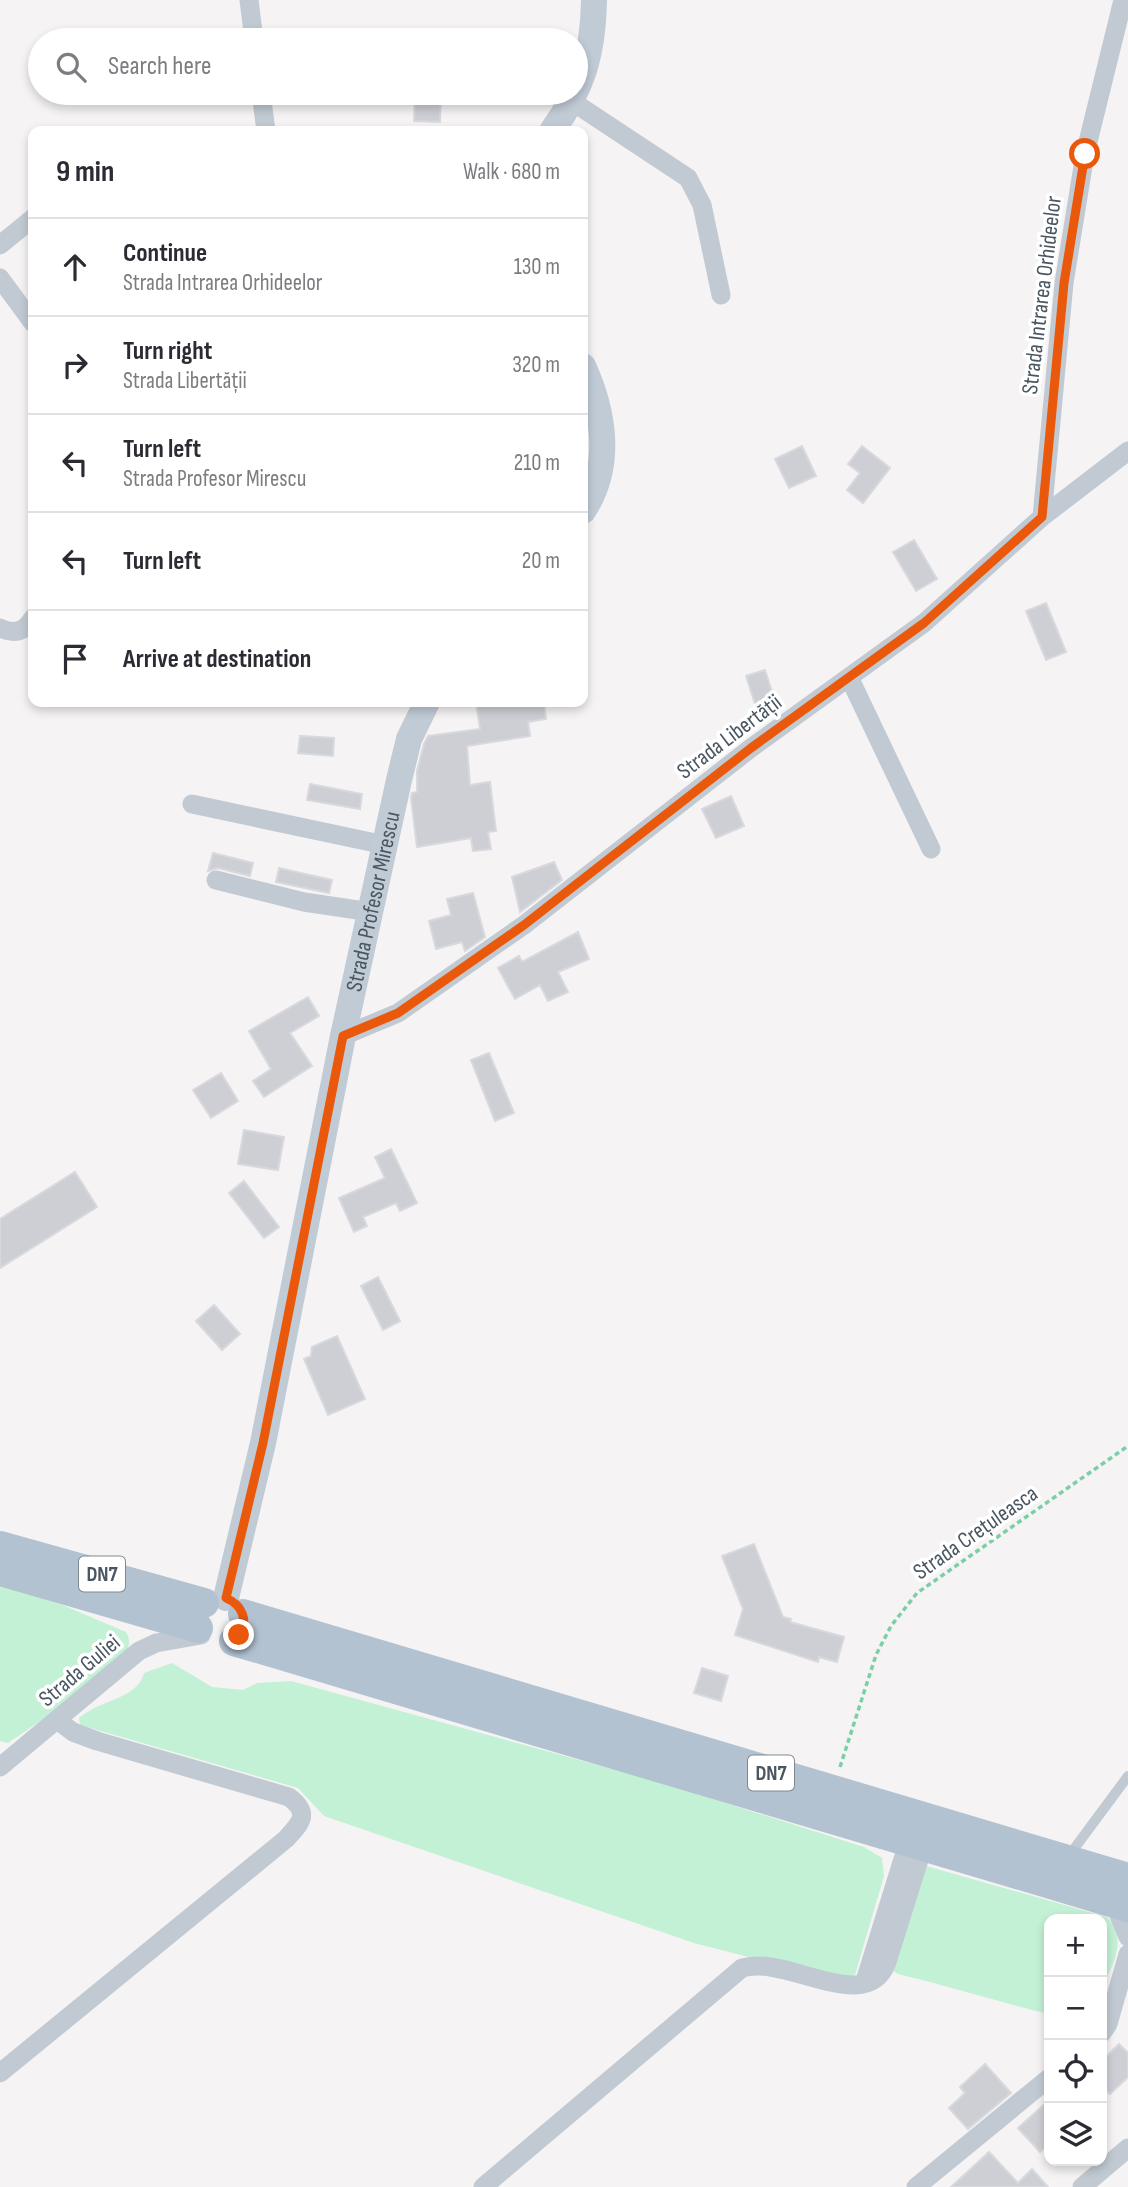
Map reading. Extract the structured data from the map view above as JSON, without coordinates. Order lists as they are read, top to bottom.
{
  "streets": {
    "main road": ["DN7"],
    "street": [
      "Strada Intrarea Orhideelor",
      "Strada Libertății",
      "Strada Profesor Mirescu",
      "Strada Guliei"
    ],
    "path": ["Strada Crețuleasca"]
  },
  "crossings": [
    ["Strada Intrarea Orhideelor", "Strada Libertății"],
    ["Strada Libertății", "Strada Profesor Mirescu"],
    ["Strada Profesor Mirescu", "DN7"],
    ["Strada Profesor Mirescu", "Strada Guliei"],
    ["Strada Crețuleasca", "DN7"],
    ["DN7", "Strada Guliei"]
  ],
  "page": {
    "search": "Search here",
    "heading": ["9 min", "Walk · 680 m"],
    "list": [
      ["Continue", "Strada Intrarea Orhideelor", "130 m"],
      ["Turn right", "Strada Libertății", "320 m"],
      ["Turn left", "Strada Profesor Mirescu", "210 m"],
      ["Turn left", "20 m"],
      "Arrive at destination"
    ],
    "map_buttons": ["+", "−"]
  }
}
